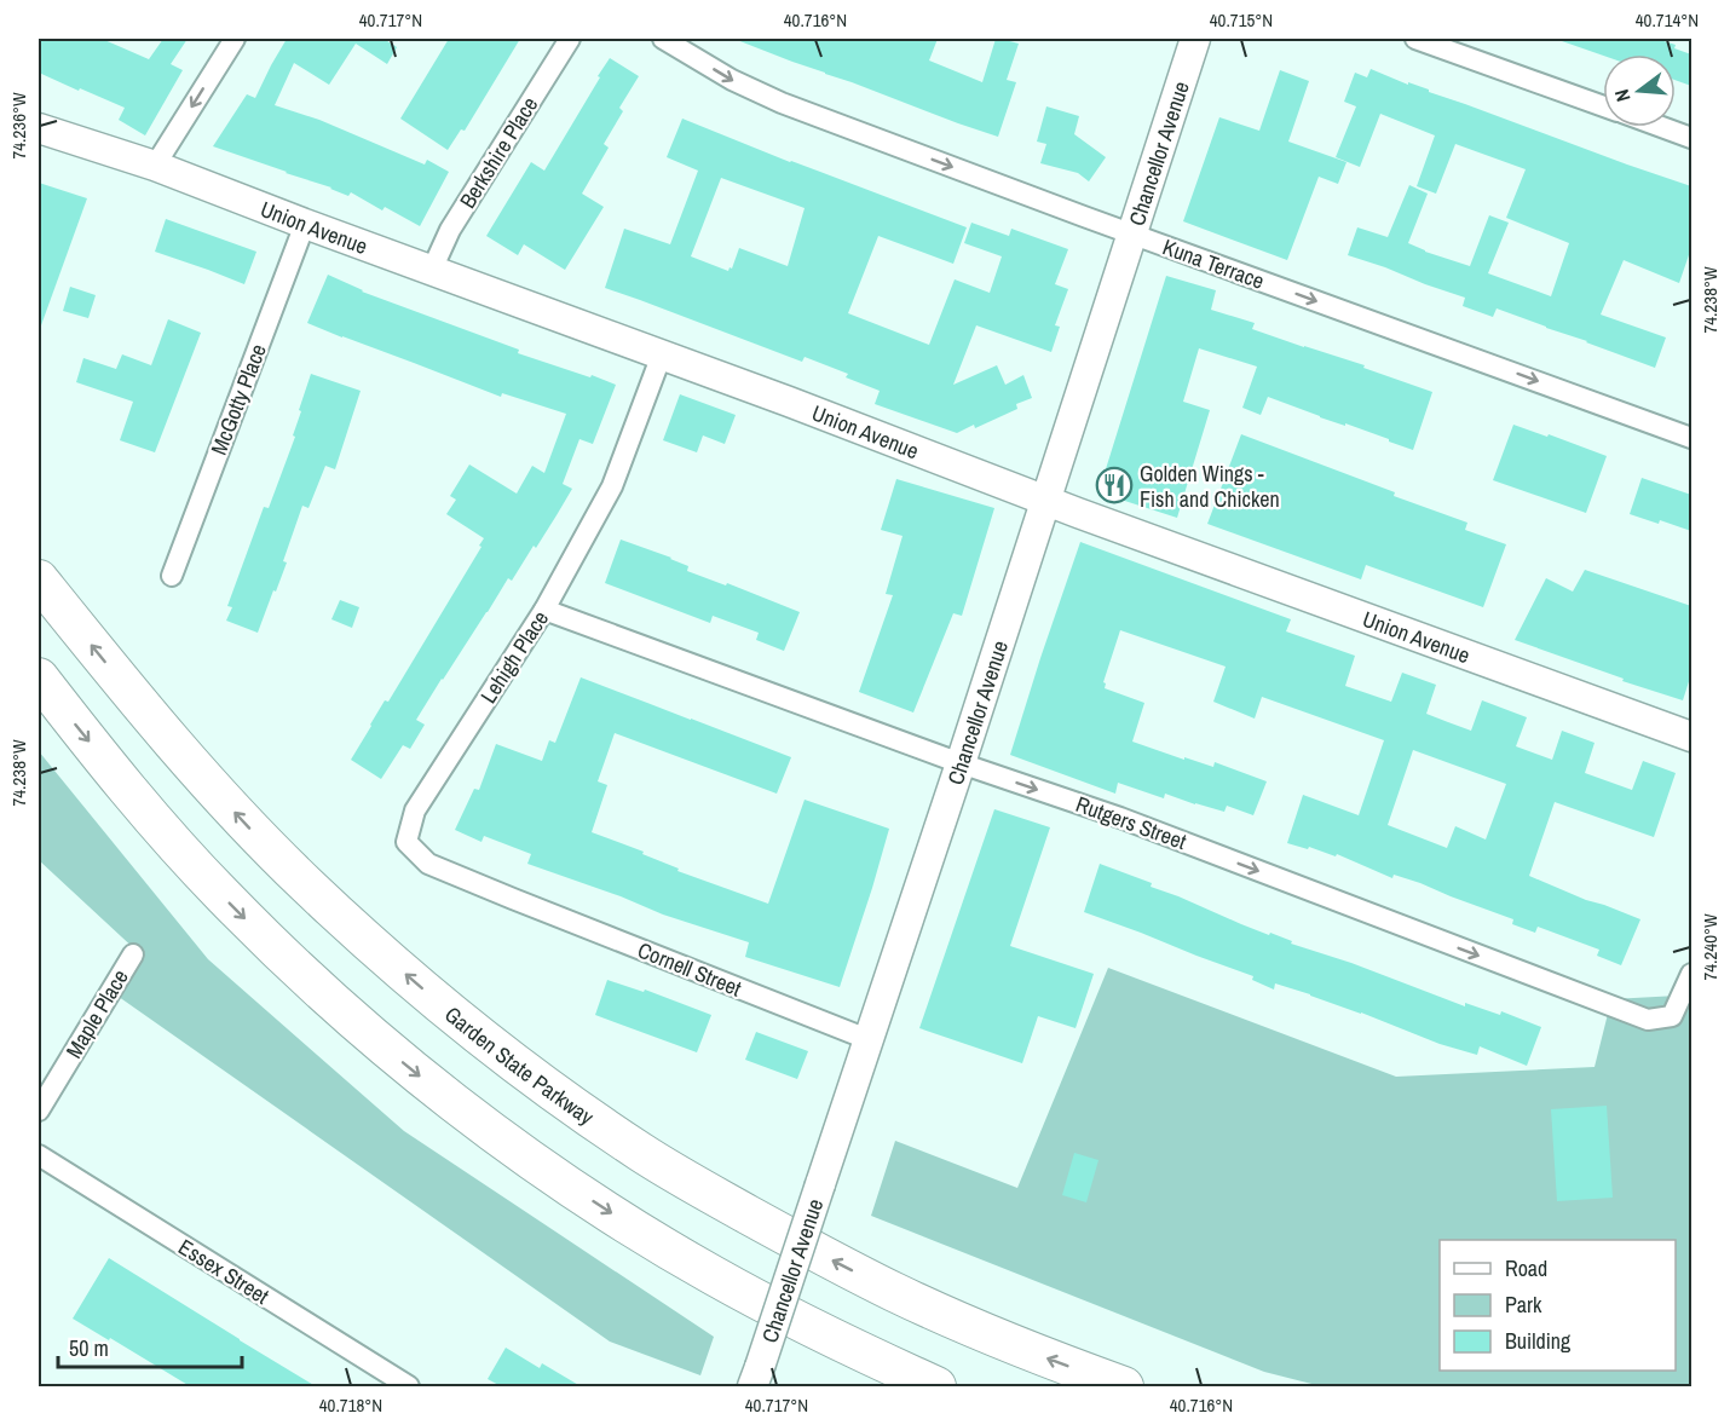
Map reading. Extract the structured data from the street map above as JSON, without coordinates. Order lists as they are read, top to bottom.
{
  "streets": {
    "highway": ["Garden State Parkway"],
    "main road": ["Chancellor Avenue", "Union Avenue"],
    "street": [
      "Berkshire Place",
      "Kuna Terrace",
      "McGotty Place",
      "Lehigh Place",
      "Rutgers Street",
      "Cornell Street",
      "Maple Place",
      "Essex Street"
    ]
  },
  "crossings": [
    ["Berkshire Place", "Union Avenue"],
    ["Chancellor Avenue", "Union Avenue"],
    ["Chancellor Avenue", "Kuna Terrace"],
    ["Chancellor Avenue", "Rutgers Street"],
    ["Chancellor Avenue", "Cornell Street"],
    ["Union Avenue", "McGotty Place"],
    ["Union Avenue", "Lehigh Place"],
    ["Lehigh Place", "Rutgers Street"],
    ["Lehigh Place", "Cornell Street"]
  ],
  "one_way": ["Kuna Terrace", "Rutgers Street"],
  "places": {
    "restaurant": ["Golden Wings - Fish and Chicken"]
  },
  "legend": ["Road", "Park", "Building"],
  "scale_bar": "50 m",
  "north": "left",
  "coordinates": [
    "40.717°N",
    "40.716°N",
    "40.715°N",
    "40.714°N",
    "74.236°W",
    "74.238°W",
    "74.240°W",
    "40.718°N"
  ]
}
